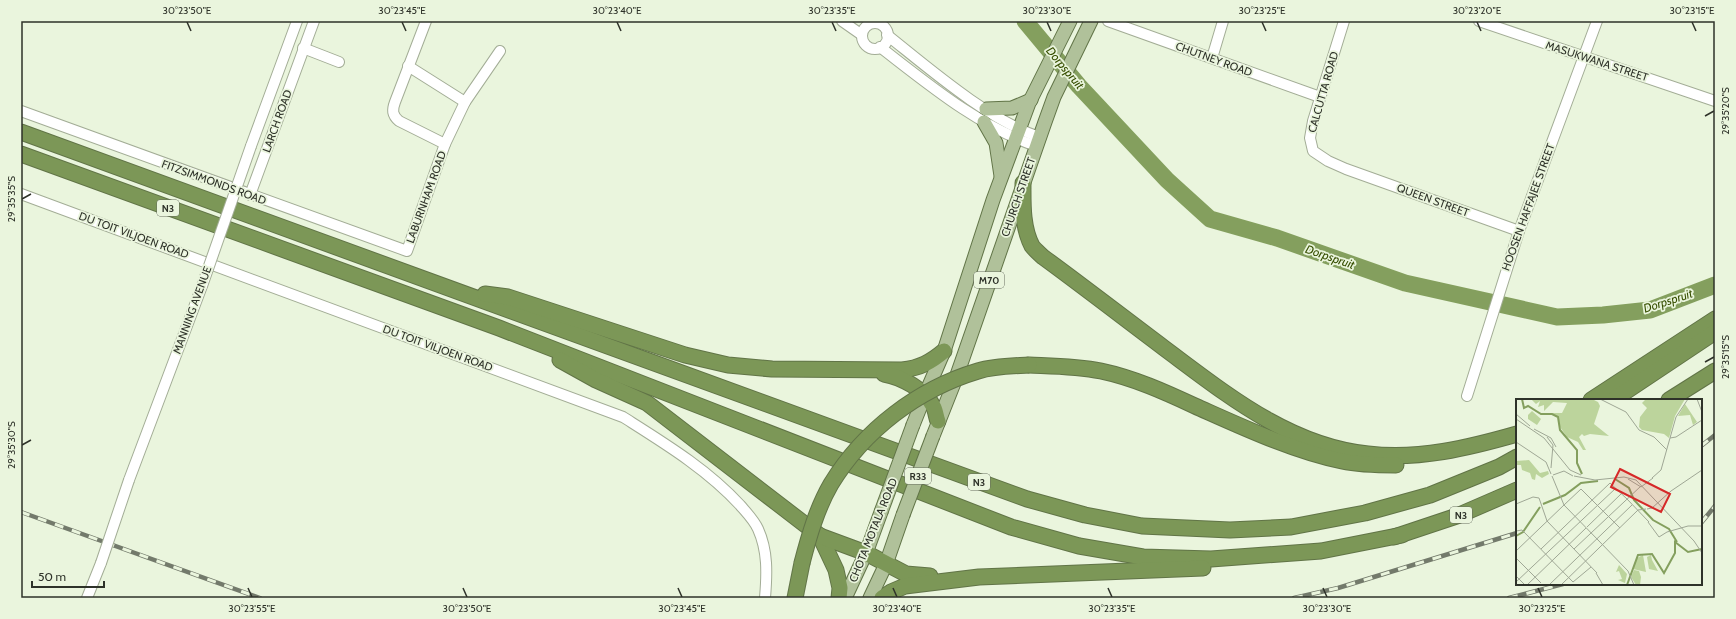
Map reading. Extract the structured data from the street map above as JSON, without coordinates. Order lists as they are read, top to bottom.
{
  "streets": {
    "highway": ["N3"],
    "main road": [
      "CHURCH STREET",
      "M70",
      "R33",
      "CHOTA MOTALA ROAD"
    ],
    "street": [
      "CHUTNEY ROAD",
      "MASUKWANA STREET",
      "CALCUTTA ROAD",
      "LARCH ROAD",
      "FITZSIMMONDS ROAD",
      "LABURNHAM ROAD",
      "QUEEN STREET",
      "HOOSEN HAFFAJEE STREET",
      "DU TOIT VILJOEN ROAD",
      "MANNING AVENUE"
    ]
  },
  "crossings": [
    ["CHUTNEY ROAD", "CALCUTTA ROAD"],
    ["MASUKWANA STREET", "HOOSEN HAFFAJEE STREET"],
    ["CALCUTTA ROAD", "QUEEN STREET"],
    ["LARCH ROAD", "FITZSIMMONDS ROAD"],
    ["FITZSIMMONDS ROAD", "LABURNHAM ROAD"],
    ["CHURCH STREET", "CHOTA MOTALA ROAD"],
    ["QUEEN STREET", "HOOSEN HAFFAJEE STREET"]
  ],
  "water": ["Dorpspruit"],
  "scale_bar": "50 m",
  "coordinates": [
    "30°23'50\"E",
    "30°23'45\"E",
    "30°23'40\"E",
    "30°23'35\"E",
    "30°23'30\"E",
    "30°23'25\"E",
    "30°23'20\"E",
    "30°23'15\"E",
    "29°35'20\"S",
    "29°35'35\"S",
    "29°35'15\"S",
    "29°35'30\"S",
    "30°23'55\"E"
  ]
}
